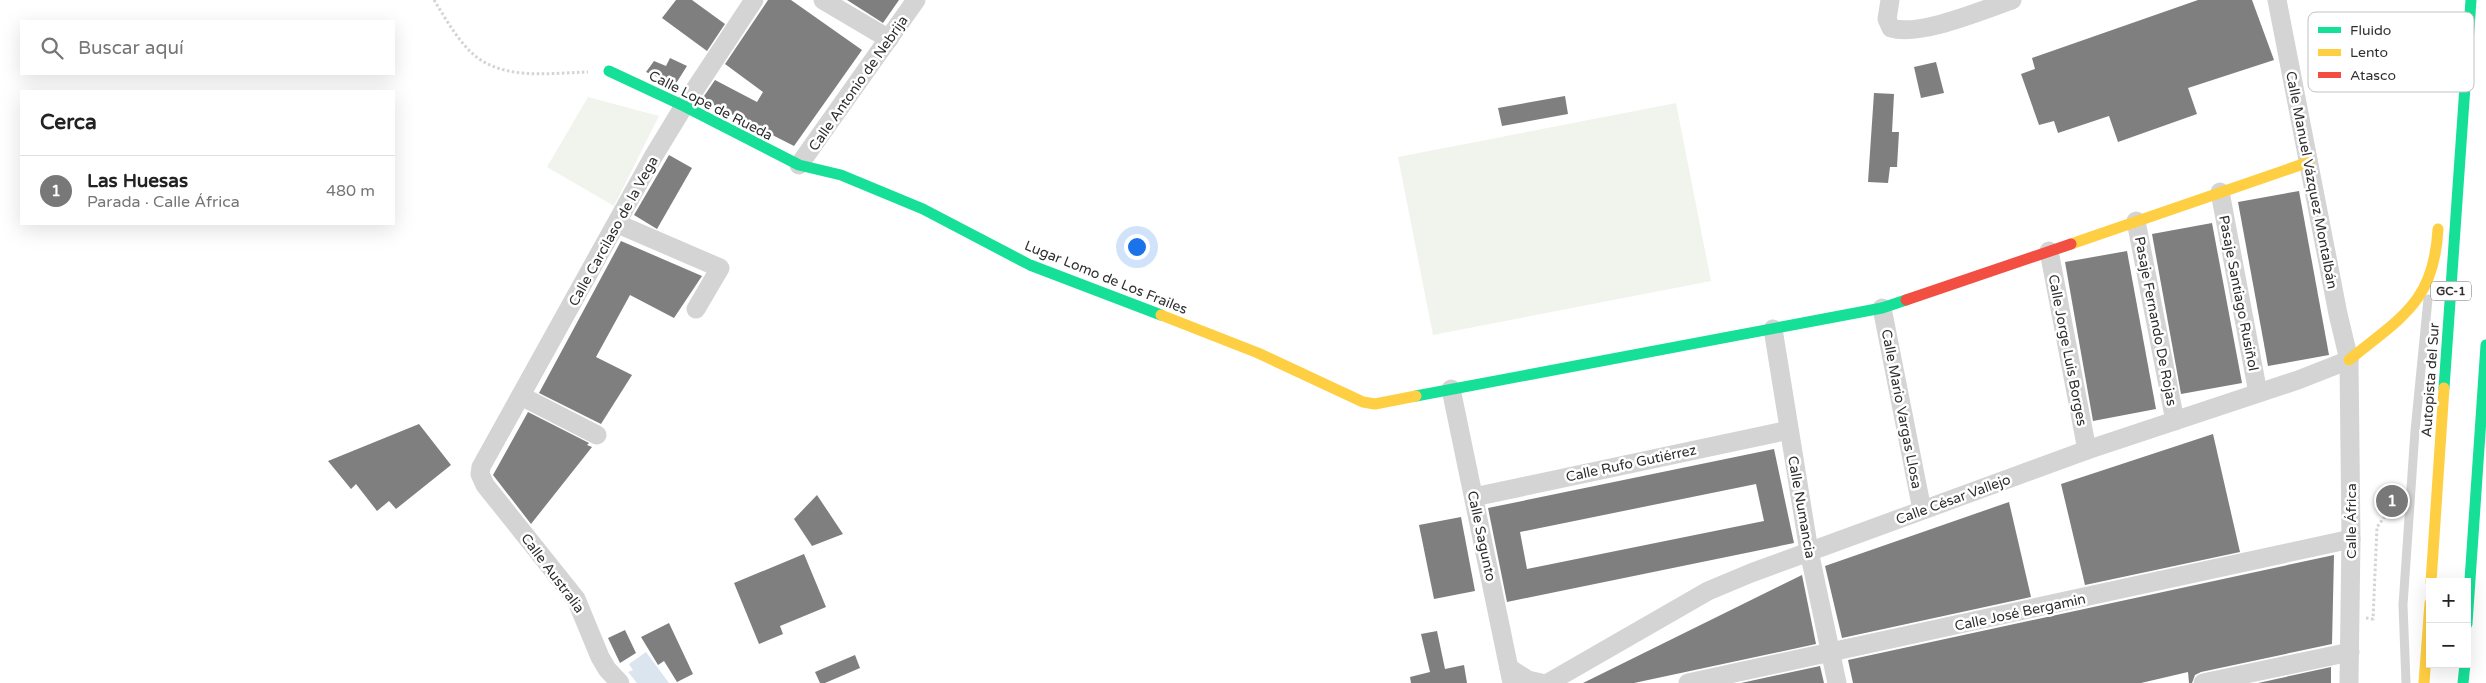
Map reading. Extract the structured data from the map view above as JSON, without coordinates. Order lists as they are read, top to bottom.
{
  "streets": {
    "main road": [
      "Calle Lope de Rueda",
      "Lugar Lomo de Los Frailes",
      "GC-1",
      "Autopista del Sur"
    ],
    "street": [
      "Calle Antonio de Nebrija",
      "Calle Manuel Vázquez Montalbán",
      "Calle Carcilaso de la Vega",
      "Pasaje Santiago Rusiñol",
      "Pasaje Fernando De Rojas",
      "Calle Jorge Luis Borges",
      "Calle Mario Vargas Llosa",
      "Calle Rufo Gutiérrez",
      "Calle César Vallejo",
      "Calle Numancia",
      "Calle África",
      "Calle Sagunto",
      "Calle Australia",
      "Calle José Bergamin"
    ]
  },
  "crossings": [
    ["Calle Antonio de Nebrija", "Calle Lope de Rueda"],
    ["Calle Antonio de Nebrija", "Lugar Lomo de Los Frailes"],
    ["Calle Lope de Rueda", "Calle Carcilaso de la Vega"],
    ["Calle Lope de Rueda", "Lugar Lomo de Los Frailes"],
    ["Calle Manuel Vázquez Montalbán", "Calle César Vallejo"],
    ["Calle Manuel Vázquez Montalbán", "Calle África"],
    ["Calle Carcilaso de la Vega", "Calle Australia"],
    ["Lugar Lomo de Los Frailes", "Calle Sagunto"],
    ["Pasaje Santiago Rusiñol", "Calle César Vallejo"],
    ["Pasaje Fernando De Rojas", "Calle César Vallejo"],
    ["Calle Jorge Luis Borges", "Calle César Vallejo"],
    ["Calle Mario Vargas Llosa", "Calle César Vallejo"],
    ["Calle Rufo Gutiérrez", "Calle Numancia"],
    ["Calle Rufo Gutiérrez", "Calle Sagunto"],
    ["Calle César Vallejo", "Calle Numancia"],
    ["Calle César Vallejo", "Calle África"],
    ["Calle Numancia", "Calle José Bergamin"],
    ["Calle África", "Calle José Bergamin"]
  ],
  "legend": ["Fluido", "Lento", "Atasco"],
  "page": {
    "search": "Buscar aquí",
    "heading": "Cerca",
    "list": [
      {
        "mark": "1",
        "name": "Las Huesas",
        "note": "Parada · Calle África",
        "value": "480 m"
      }
    ],
    "pins": "1",
    "map_buttons": ["+", "−"]
  }
}
